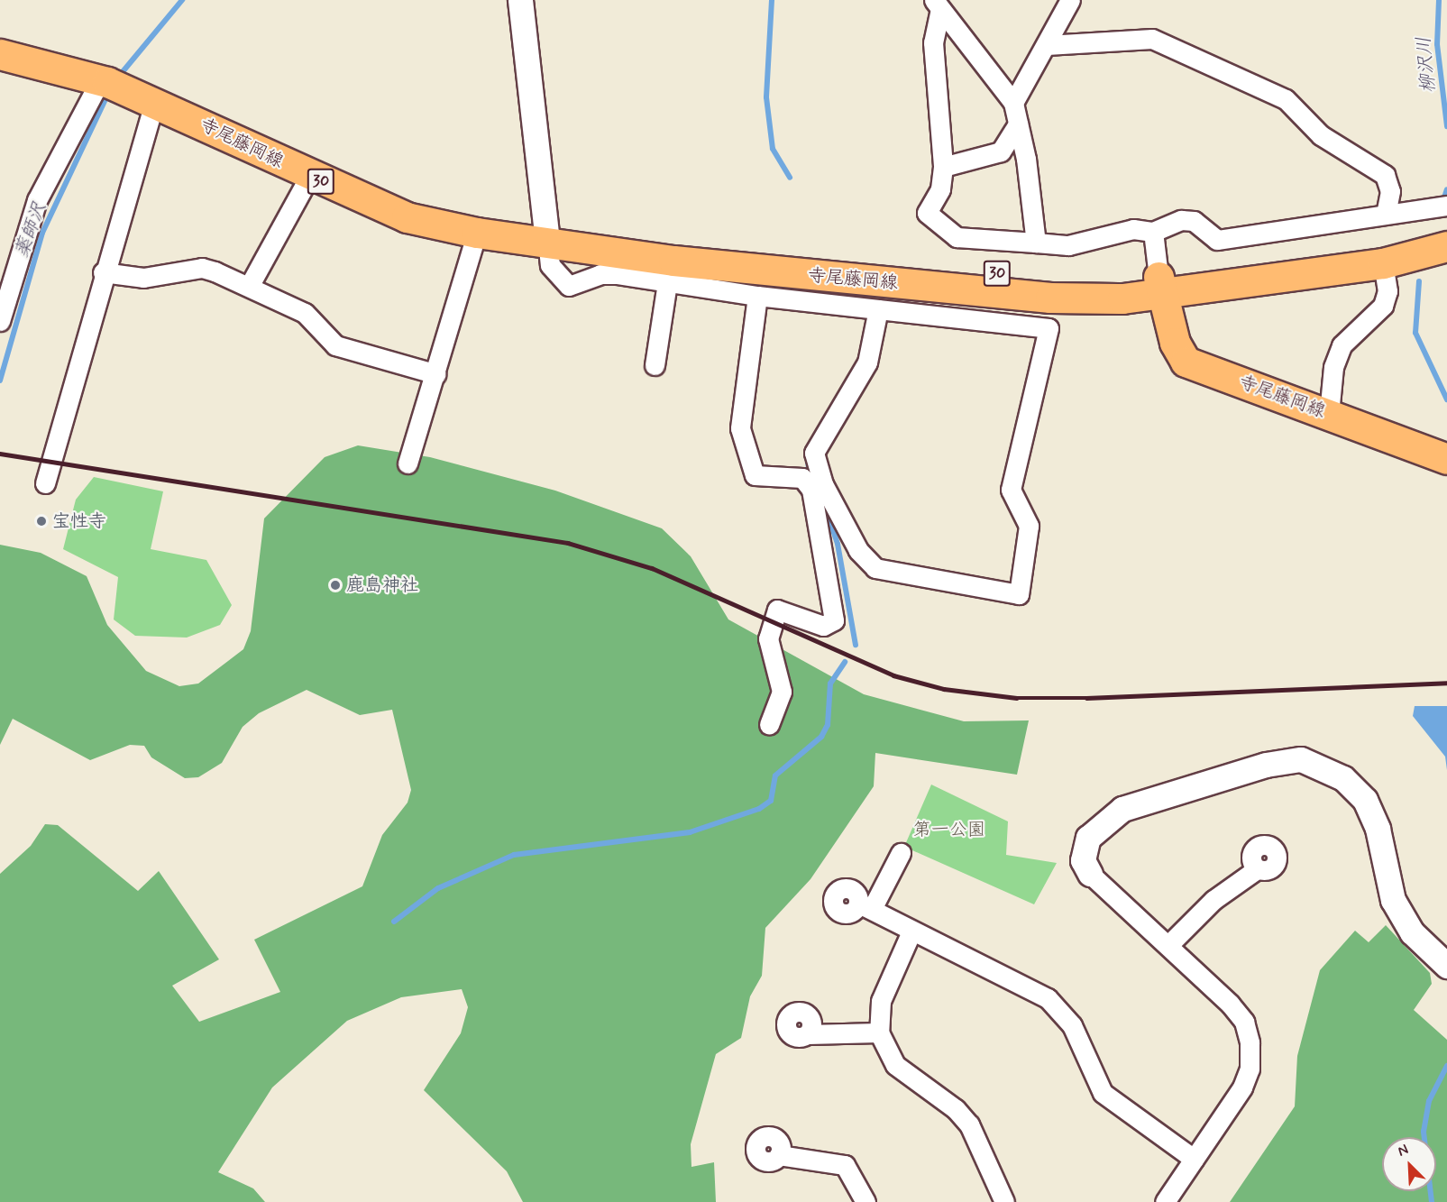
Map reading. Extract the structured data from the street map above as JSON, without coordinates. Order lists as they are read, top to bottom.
{
  "streets": {
    "main road": ["寺尾藤岡線", "30"]
  },
  "water": ["柳沢川", "薬師沢"],
  "parks": ["第一公園"],
  "places": ["宝性寺", "鹿島神社"],
  "north": "top left"
}
